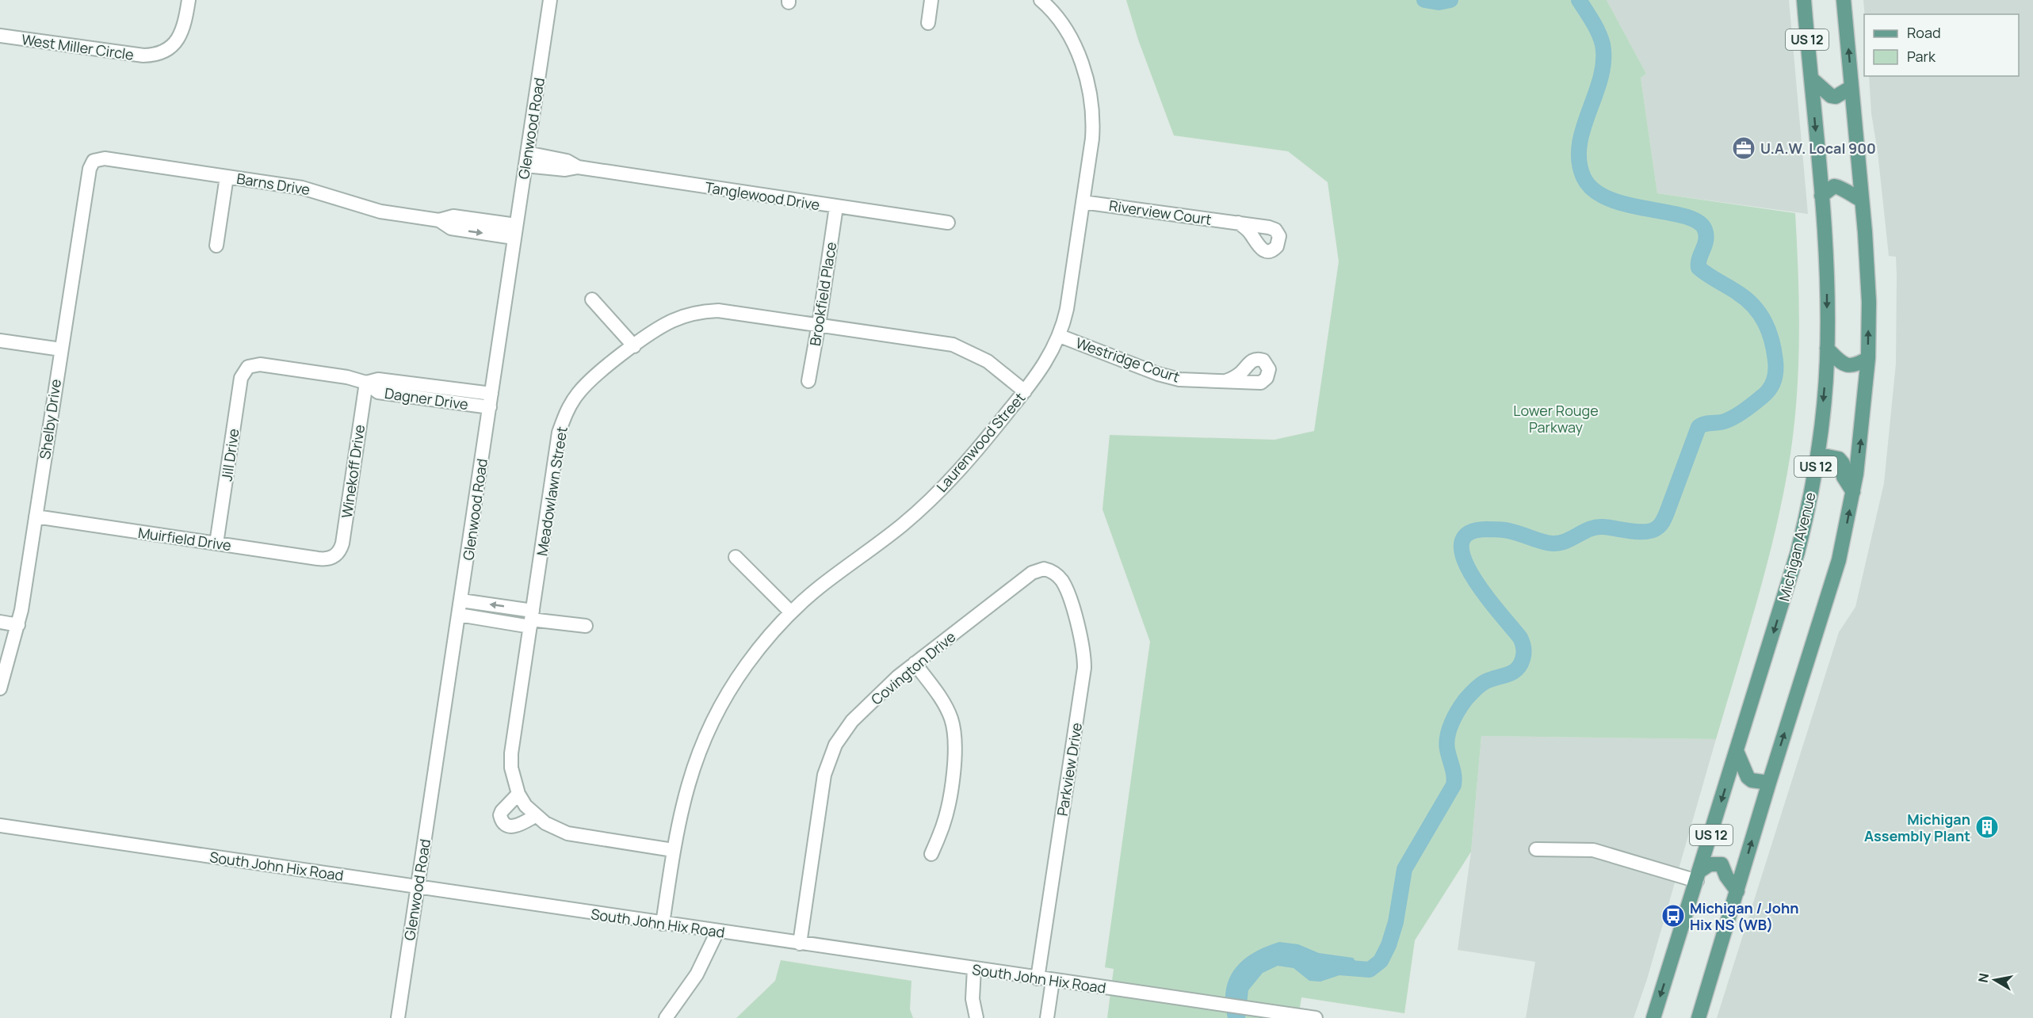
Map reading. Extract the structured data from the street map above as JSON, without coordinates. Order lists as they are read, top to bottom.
{
  "streets": {
    "main road": ["US 12", "Michigan Avenue"],
    "street": [
      "West Miller Circle",
      "Glenwood Road",
      "Barns Drive",
      "Tanglewood Drive",
      "Riverview Court",
      "Brookfield Place",
      "Westridge Court",
      "Dagner Drive",
      "Shelby Drive",
      "Laurenwood Street",
      "Jill Drive",
      "Winekoff Drive",
      "Meadowlawn Street",
      "Muirfield Drive",
      "Covington Drive",
      "Parkview Drive",
      "South John Hix Road"
    ]
  },
  "crossings": [
    ["Glenwood Road", "Barns Drive"],
    ["Glenwood Road", "Tanglewood Drive"],
    ["Glenwood Road", "Dagner Drive"],
    ["Glenwood Road", "South John Hix Road"],
    ["Barns Drive", "Shelby Drive"],
    ["Tanglewood Drive", "Brookfield Place"],
    ["Riverview Court", "Laurenwood Street"],
    ["Brookfield Place", "Meadowlawn Street"],
    ["Westridge Court", "Laurenwood Street"],
    ["Dagner Drive", "Jill Drive"],
    ["Dagner Drive", "Winekoff Drive"],
    ["Shelby Drive", "Muirfield Drive"],
    ["Laurenwood Street", "Meadowlawn Street"],
    ["Laurenwood Street", "South John Hix Road"],
    ["Jill Drive", "Muirfield Drive"],
    ["Winekoff Drive", "Muirfield Drive"],
    ["Covington Drive", "Parkview Drive"],
    ["Covington Drive", "South John Hix Road"],
    ["Parkview Drive", "South John Hix Road"]
  ],
  "parks": ["Lower Rouge Parkway"],
  "places": {
    "office": ["U.A.W. Local 900"],
    "building": ["Michigan Assembly Plant"],
    "bus stop": ["Michigan / John Hix NS (WB)"]
  },
  "legend": ["Road", "Park"],
  "north": "left"
}
